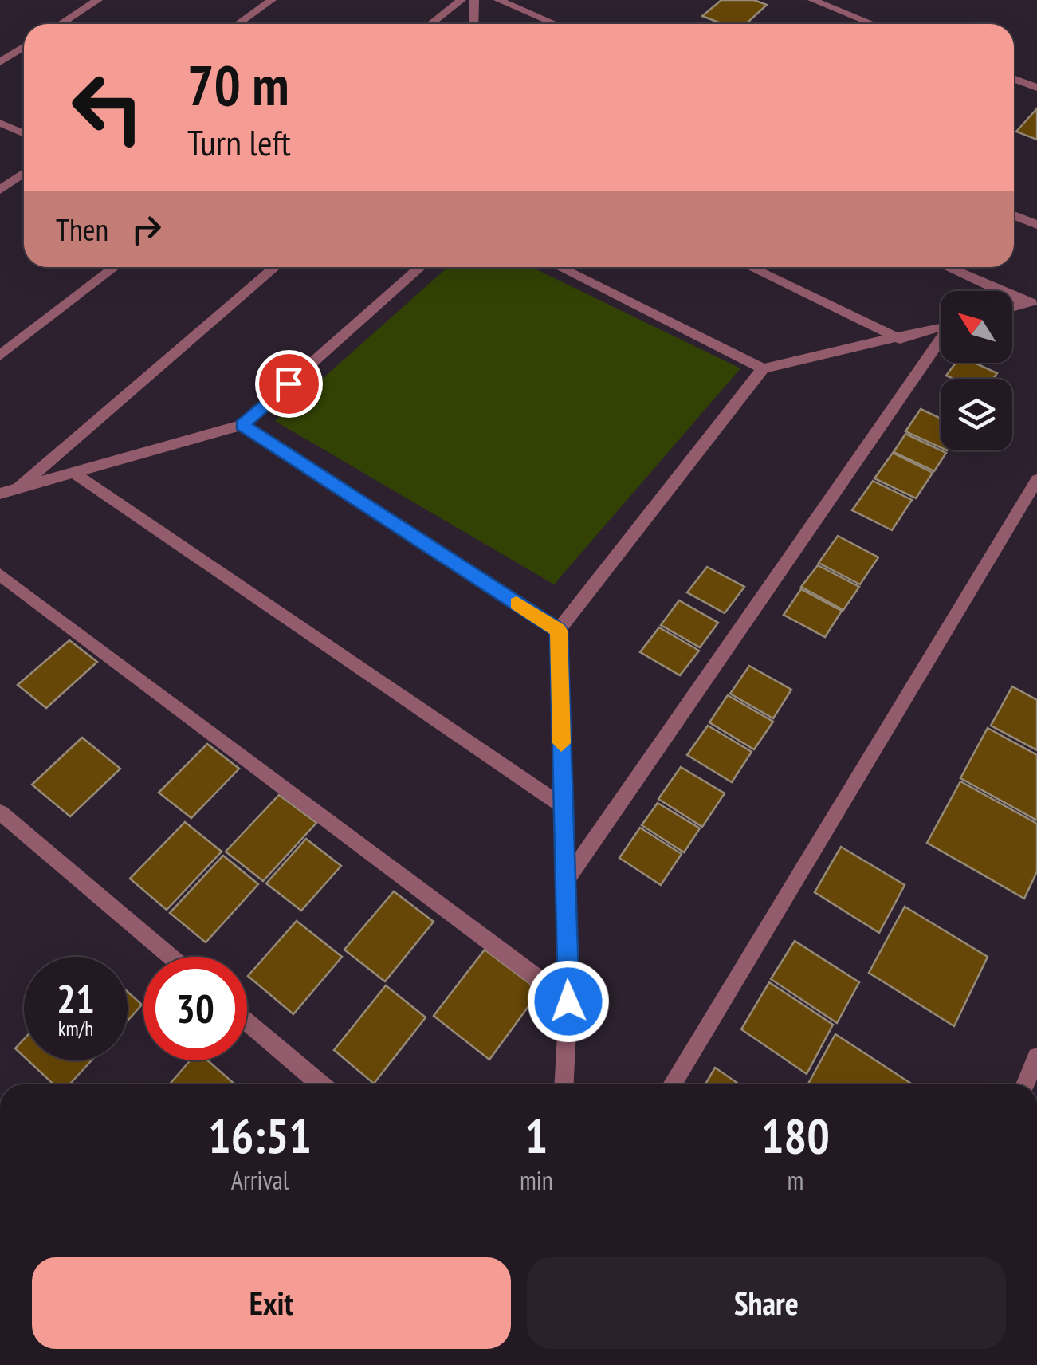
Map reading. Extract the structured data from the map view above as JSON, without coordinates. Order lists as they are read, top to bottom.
{
  "north": "top left",
  "page": {
    "turn": ["70 m", "Turn left"],
    "then": "Then",
    "speed": "21 km/h",
    "limit": "30",
    "eta": [
      "16:51",
      "Arrival",
      "1",
      "min",
      "180",
      "m"
    ],
    "buttons": ["Exit", "Share"]
  }
}
